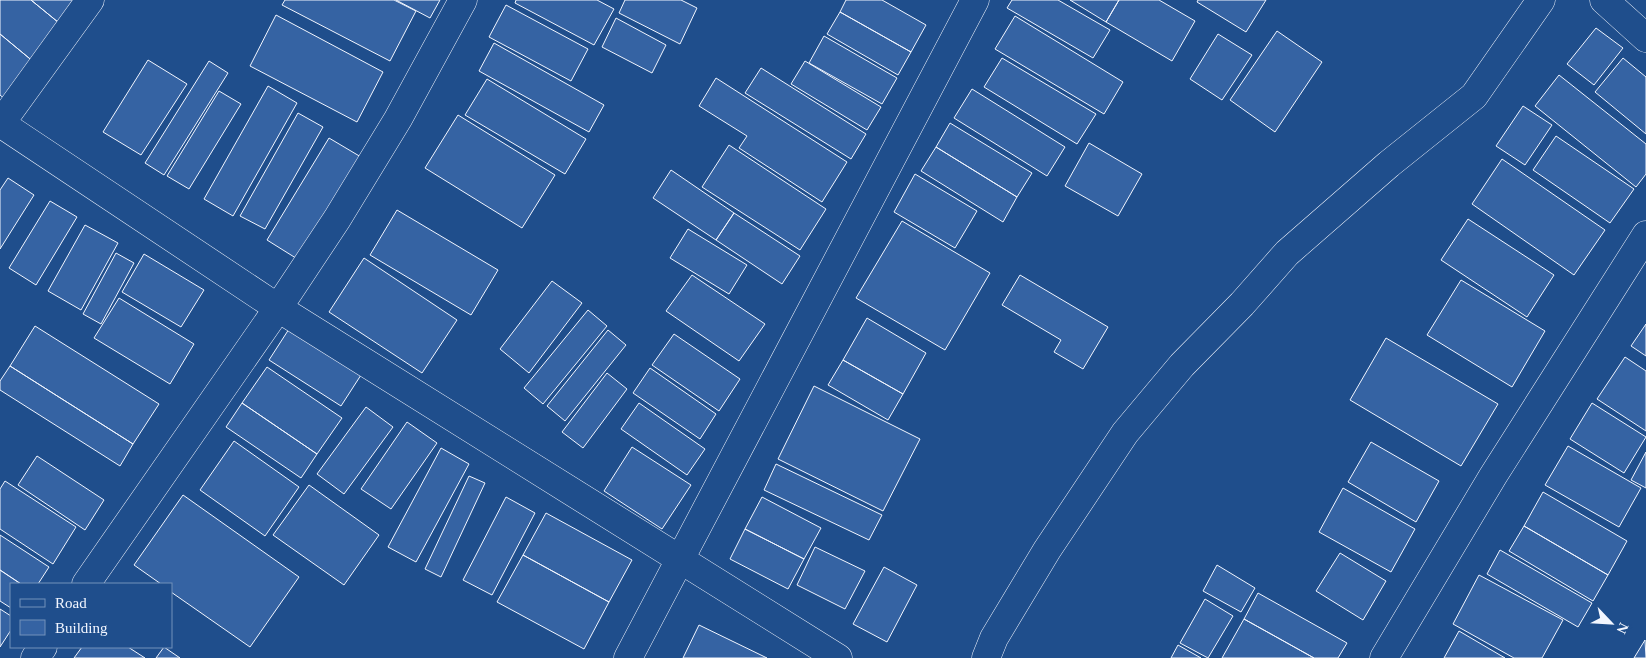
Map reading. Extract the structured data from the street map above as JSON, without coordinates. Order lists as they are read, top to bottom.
{
  "legend": ["Road", "Building"],
  "north": "bottom right"
}
